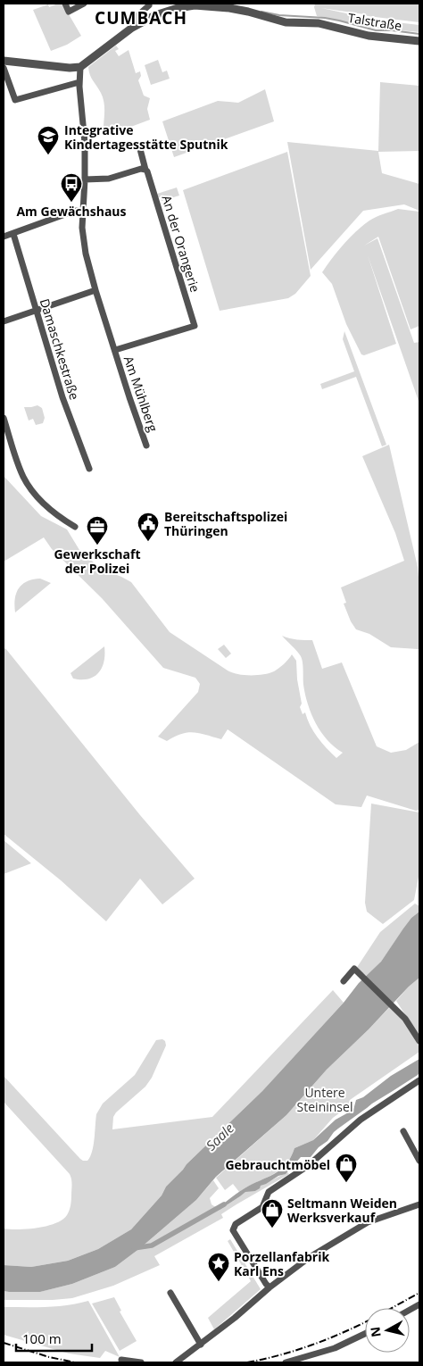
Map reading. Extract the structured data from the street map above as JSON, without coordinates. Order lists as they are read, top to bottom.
{
  "streets": {
    "street": [
      "Talstraße",
      "An der Orangerie",
      "Damaschkestraße",
      "Am Mühlberg"
    ]
  },
  "crossings": [
    ["An der Orangerie", "Am Mühlberg"]
  ],
  "districts": ["CUMBACH"],
  "water": ["Saale"],
  "parks": ["Untere Steininsel"],
  "places": {
    "school or university": ["Integrative Kindertagesstätte Sputnik"],
    "bus stop": ["Am Gewächshaus"],
    "public building": ["Bereitschaftspolizei Thüringen"],
    "office": ["Gewerkschaft der Polizei"],
    "shop": ["Gebrauchtmöbel", "Seltmann Weiden Werksverkauf"],
    "place": ["Porzellanfabrik Karl Ens"]
  },
  "scale_bar": "100 m",
  "north": "left"
}
